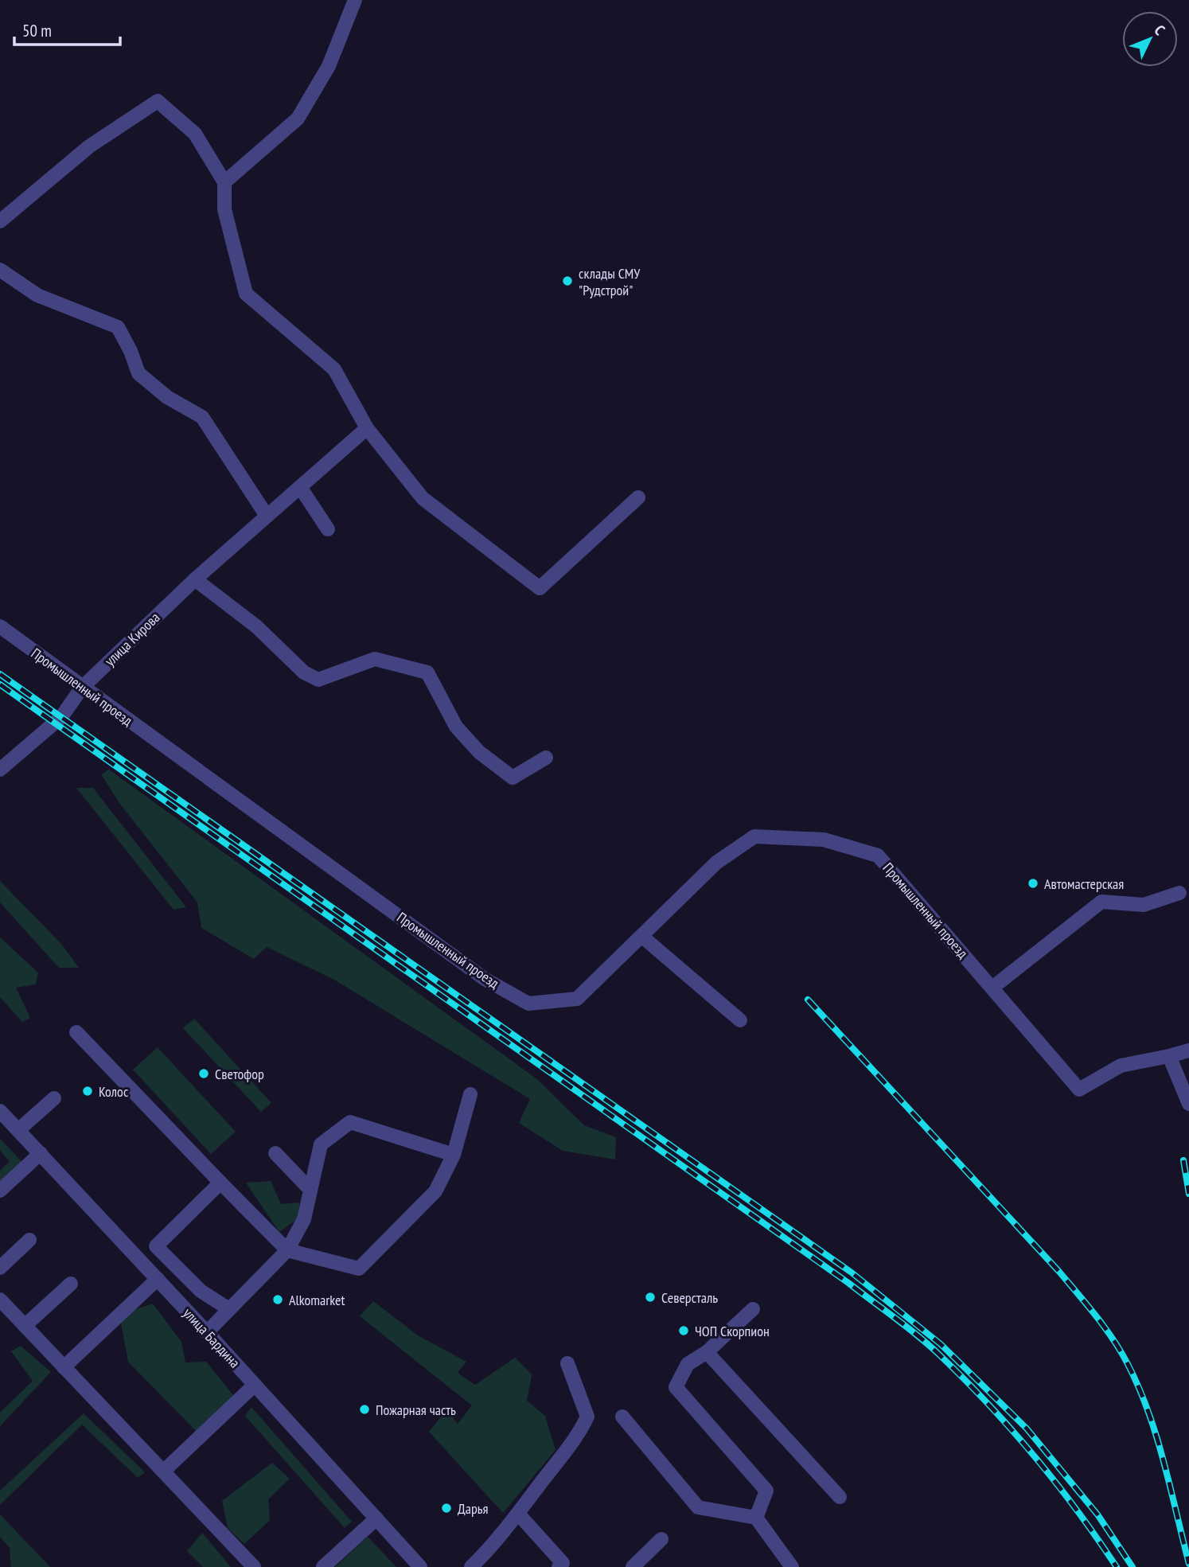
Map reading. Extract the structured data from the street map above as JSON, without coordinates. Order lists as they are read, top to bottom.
{
  "streets": {
    "street": ["улица Кирова", "Промышленный проезд", "улица Бардина"]
  },
  "crossings": [
    ["улица Кирова", "Промышленный проезд"]
  ],
  "places": [
    "склады СМУ \"Рудстрой\"",
    "Автомастерская",
    "Светофор",
    "Колос",
    "Северсталь",
    "Alkomarket",
    "ЧОП Скорпион",
    "Пожарная часть",
    "Дарья"
  ],
  "scale_bar": "50 m",
  "north": "top right"
}
